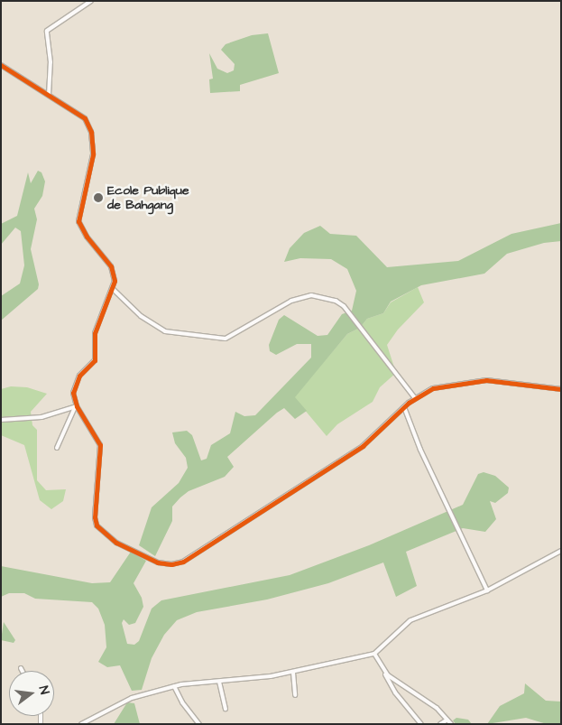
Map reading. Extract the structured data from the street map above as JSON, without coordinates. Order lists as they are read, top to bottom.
{
  "places": ["Ecole Publique de Bahgang"],
  "north": "right"
}
